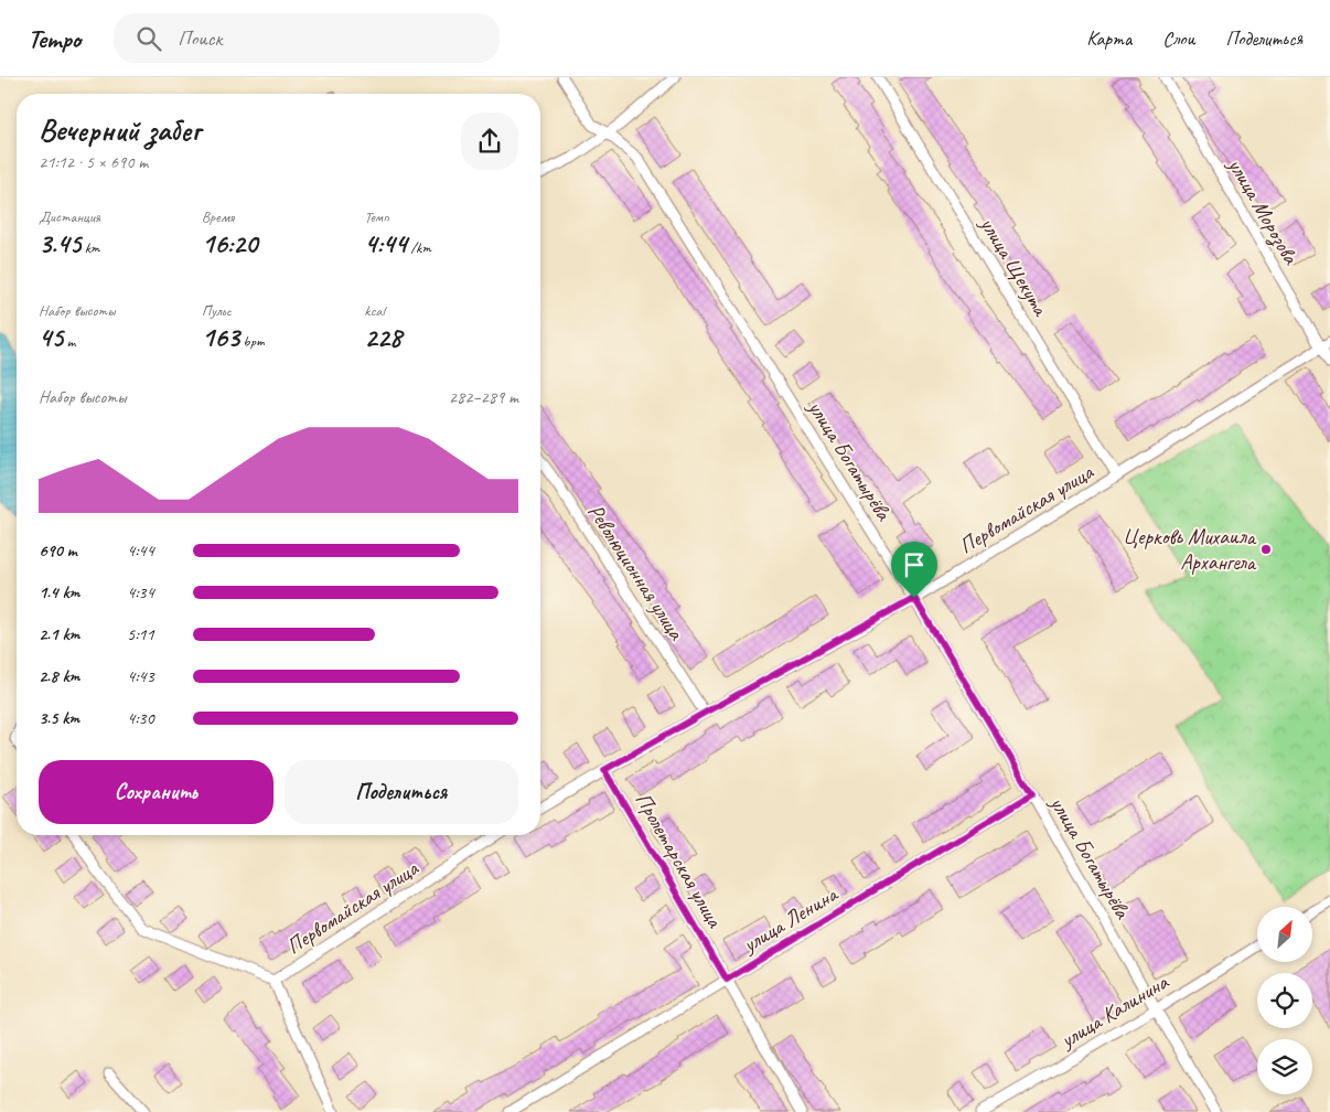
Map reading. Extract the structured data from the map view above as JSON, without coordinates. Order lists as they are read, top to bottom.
{
  "streets": {
    "street": [
      "улица Морозова",
      "улица Щекута",
      "улица Богатырёва",
      "Первомайская улица",
      "Революционная улица",
      "Пролетарская улица",
      "улица Ленина",
      "улица Калинина"
    ]
  },
  "crossings": [
    ["улица Морозова", "Первомайская улица"],
    ["улица Щекута", "Первомайская улица"],
    ["улица Богатырёва", "Первомайская улица"],
    ["улица Богатырёва", "улица Ленина"],
    ["улица Богатырёва", "улица Калинина"],
    ["Первомайская улица", "Революционная улица"],
    ["Первомайская улица", "Пролетарская улица"],
    ["Пролетарская улица", "улица Ленина"]
  ],
  "places": ["Церковь Михаила Архангела"],
  "north": "top right",
  "page": {
    "header": "Tempo",
    "search": "Поиск",
    "nav": ["Карта", "Слои", "Поделиться"],
    "heading": ["Вечерний забег", "21:12 · 5 × 690 m"],
    "stats": [
      ["Дистанция", "3.45 km"],
      ["Время", "16:20"],
      ["Темп", "4:44 /km"],
      ["Набор высоты", "45 m"],
      ["Пульс", "163 bpm"],
      ["kcal", "228"]
    ],
    "chart": ["Набор высоты", "282–289 m"],
    "list": [
      {
        "name": "690 m",
        "note": "4:44"
      },
      {
        "name": "1.4 km",
        "note": "4:34"
      },
      {
        "name": "2.1 km",
        "note": "5:11"
      },
      {
        "name": "2.8 km",
        "note": "4:43"
      },
      {
        "name": "3.5 km",
        "note": "4:30"
      }
    ],
    "buttons": ["Сохранить", "Поделиться"]
  }
}
